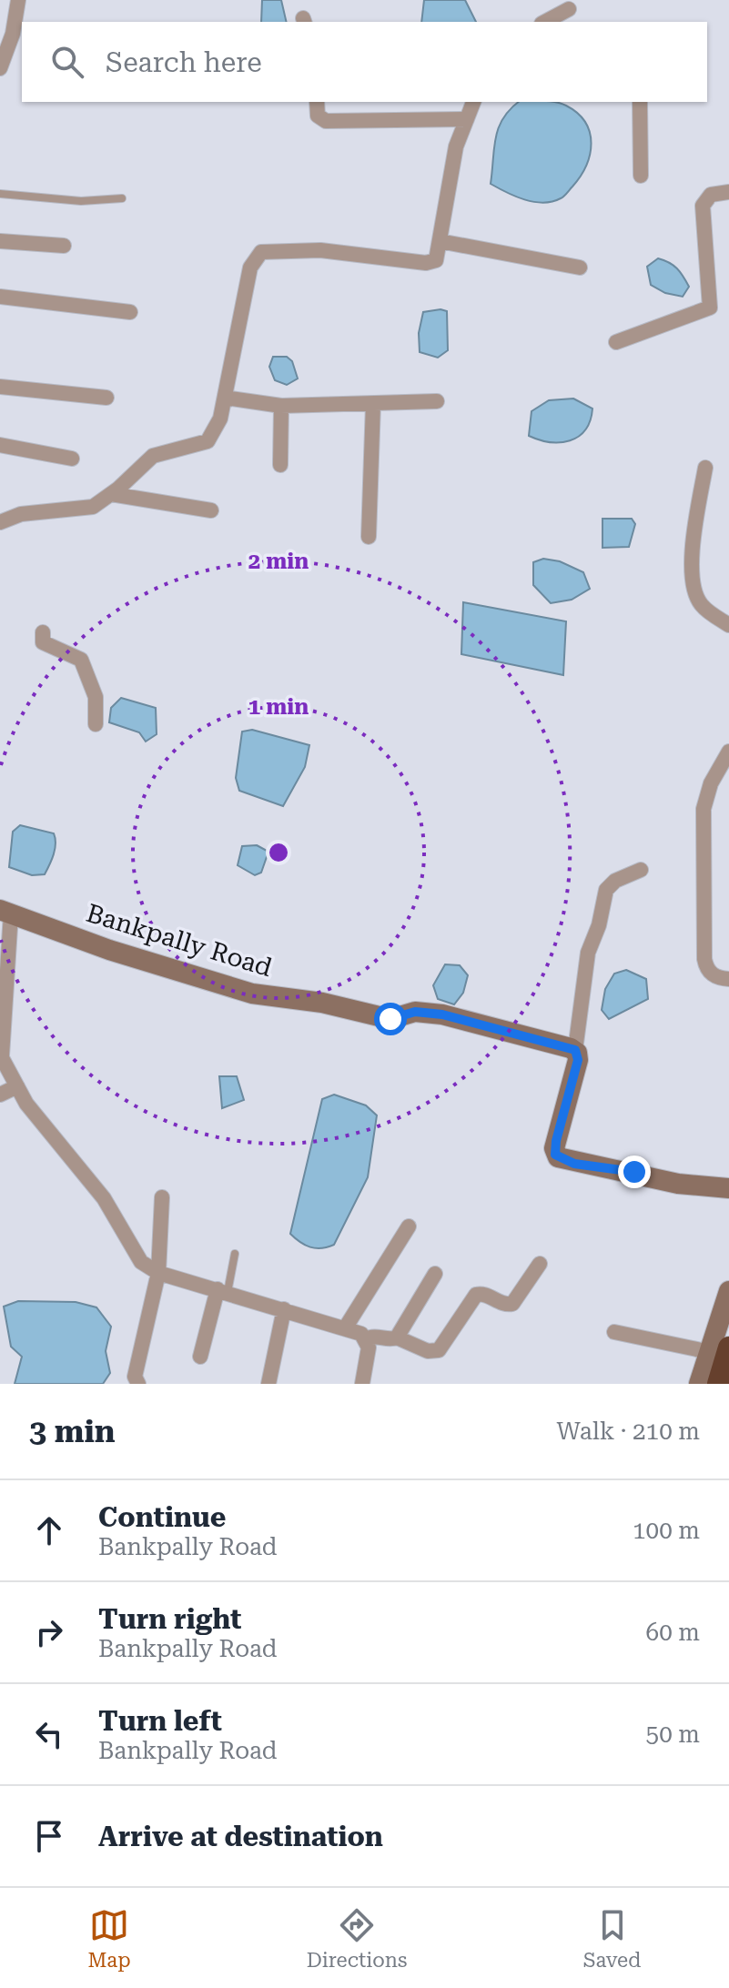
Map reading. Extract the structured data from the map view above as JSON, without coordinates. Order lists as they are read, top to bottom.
{
  "streets": {
    "street": ["Bankpally Road"]
  },
  "page": {
    "search": "Search here",
    "heading": ["3 min", "Walk · 210 m"],
    "list": [
      ["Continue", "Bankpally Road", "100 m"],
      ["Turn right", "Bankpally Road", "60 m"],
      ["Turn left", "Bankpally Road", "50 m"],
      "Arrive at destination"
    ],
    "nav": ["Map", "Directions", "Saved"]
  },
  "rings": ["2 min", "1 min"]
}
